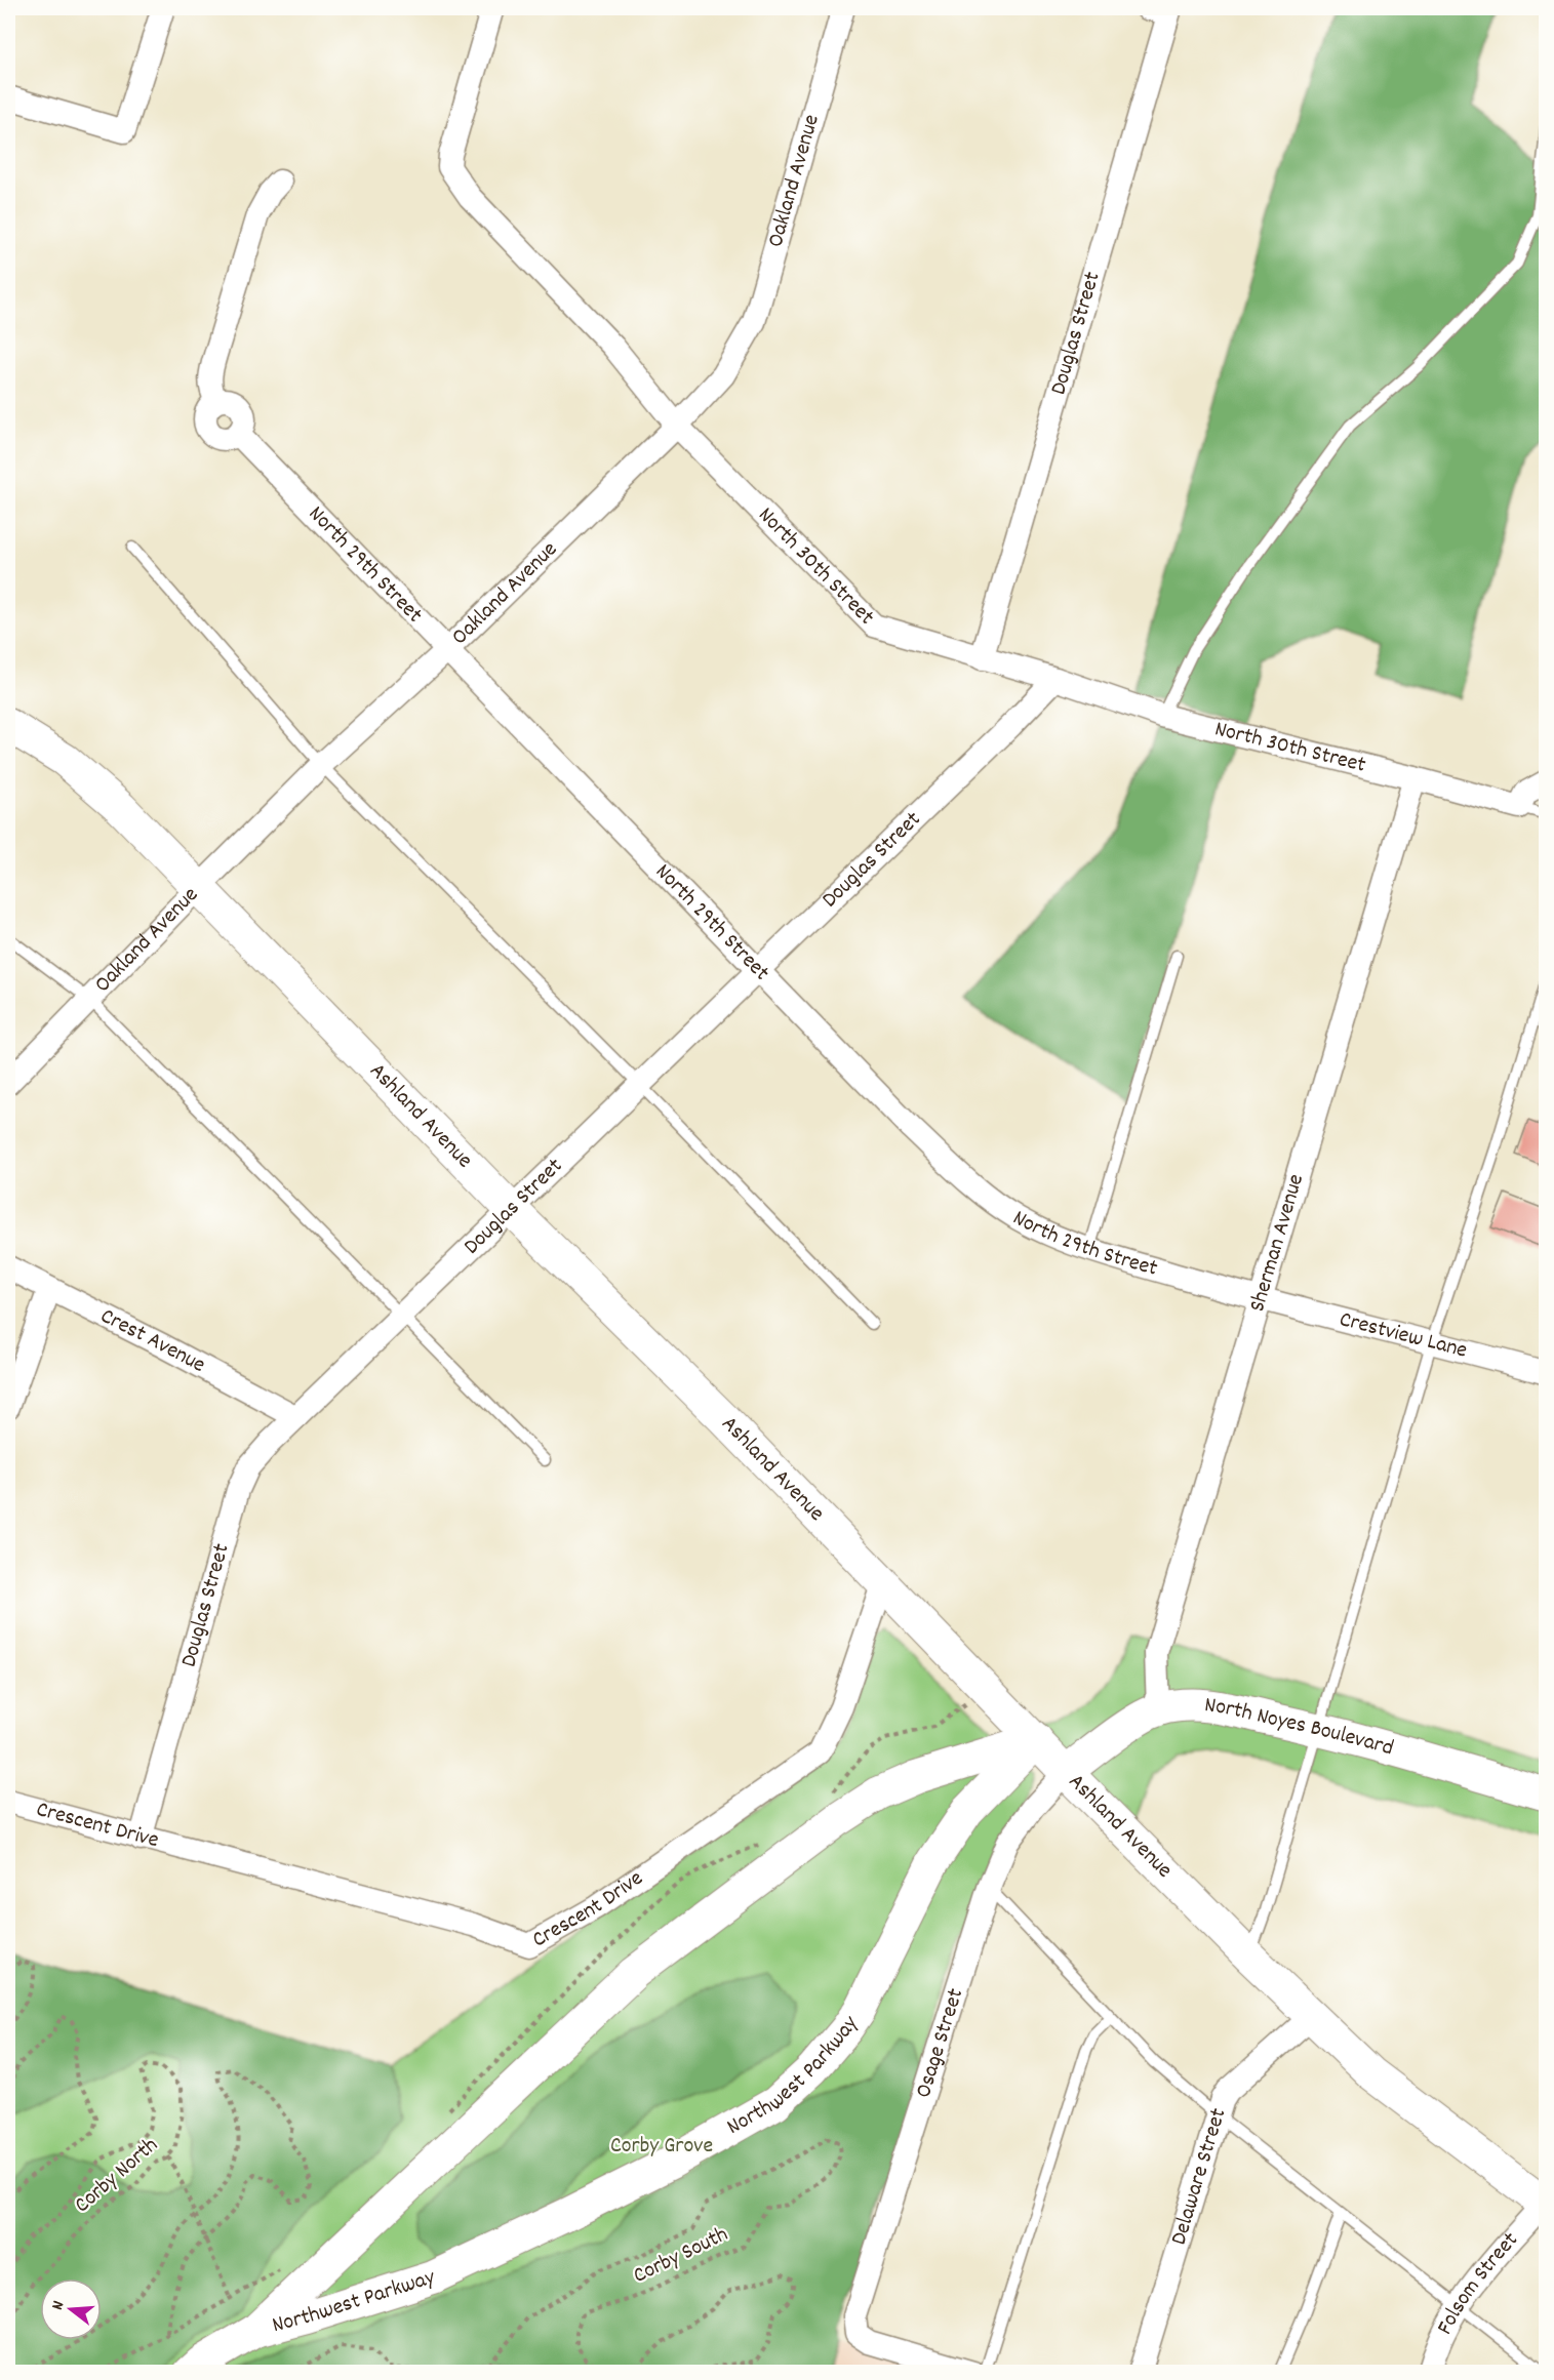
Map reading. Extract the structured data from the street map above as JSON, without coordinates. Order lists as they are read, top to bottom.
{
  "streets": {
    "street": [
      "Oakland Avenue",
      "Douglas Street",
      "North 29th Street",
      "North 30th Street",
      "Ashland Avenue",
      "Sherman Avenue",
      "Crestview Lane",
      "Crest Avenue",
      "North Noyes Boulevard",
      "Crescent Drive",
      "Osage Street",
      "Northwest Parkway",
      "Delaware Street",
      "Folsom Street"
    ],
    "path": ["Corby North", "Corby South"]
  },
  "crossings": [
    ["Oakland Avenue", "North 29th Street"],
    ["Oakland Avenue", "North 30th Street"],
    ["Oakland Avenue", "Ashland Avenue"],
    ["Douglas Street", "North 29th Street"],
    ["Douglas Street", "North 30th Street"],
    ["Douglas Street", "Ashland Avenue"],
    ["Douglas Street", "Crest Avenue"],
    ["Douglas Street", "Crescent Drive"],
    ["North 29th Street", "Sherman Avenue"],
    ["North 29th Street", "Crestview Lane"],
    ["North 30th Street", "Sherman Avenue"],
    ["Ashland Avenue", "North Noyes Boulevard"],
    ["Ashland Avenue", "Crescent Drive"],
    ["Ashland Avenue", "Osage Street"],
    ["Ashland Avenue", "Northwest Parkway"],
    ["Ashland Avenue", "Delaware Street"],
    ["Ashland Avenue", "Folsom Street"],
    ["Sherman Avenue", "Crestview Lane"],
    ["Sherman Avenue", "North Noyes Boulevard"],
    ["North Noyes Boulevard", "Osage Street"]
  ],
  "parks": ["Corby Grove"],
  "north": "left"
}
